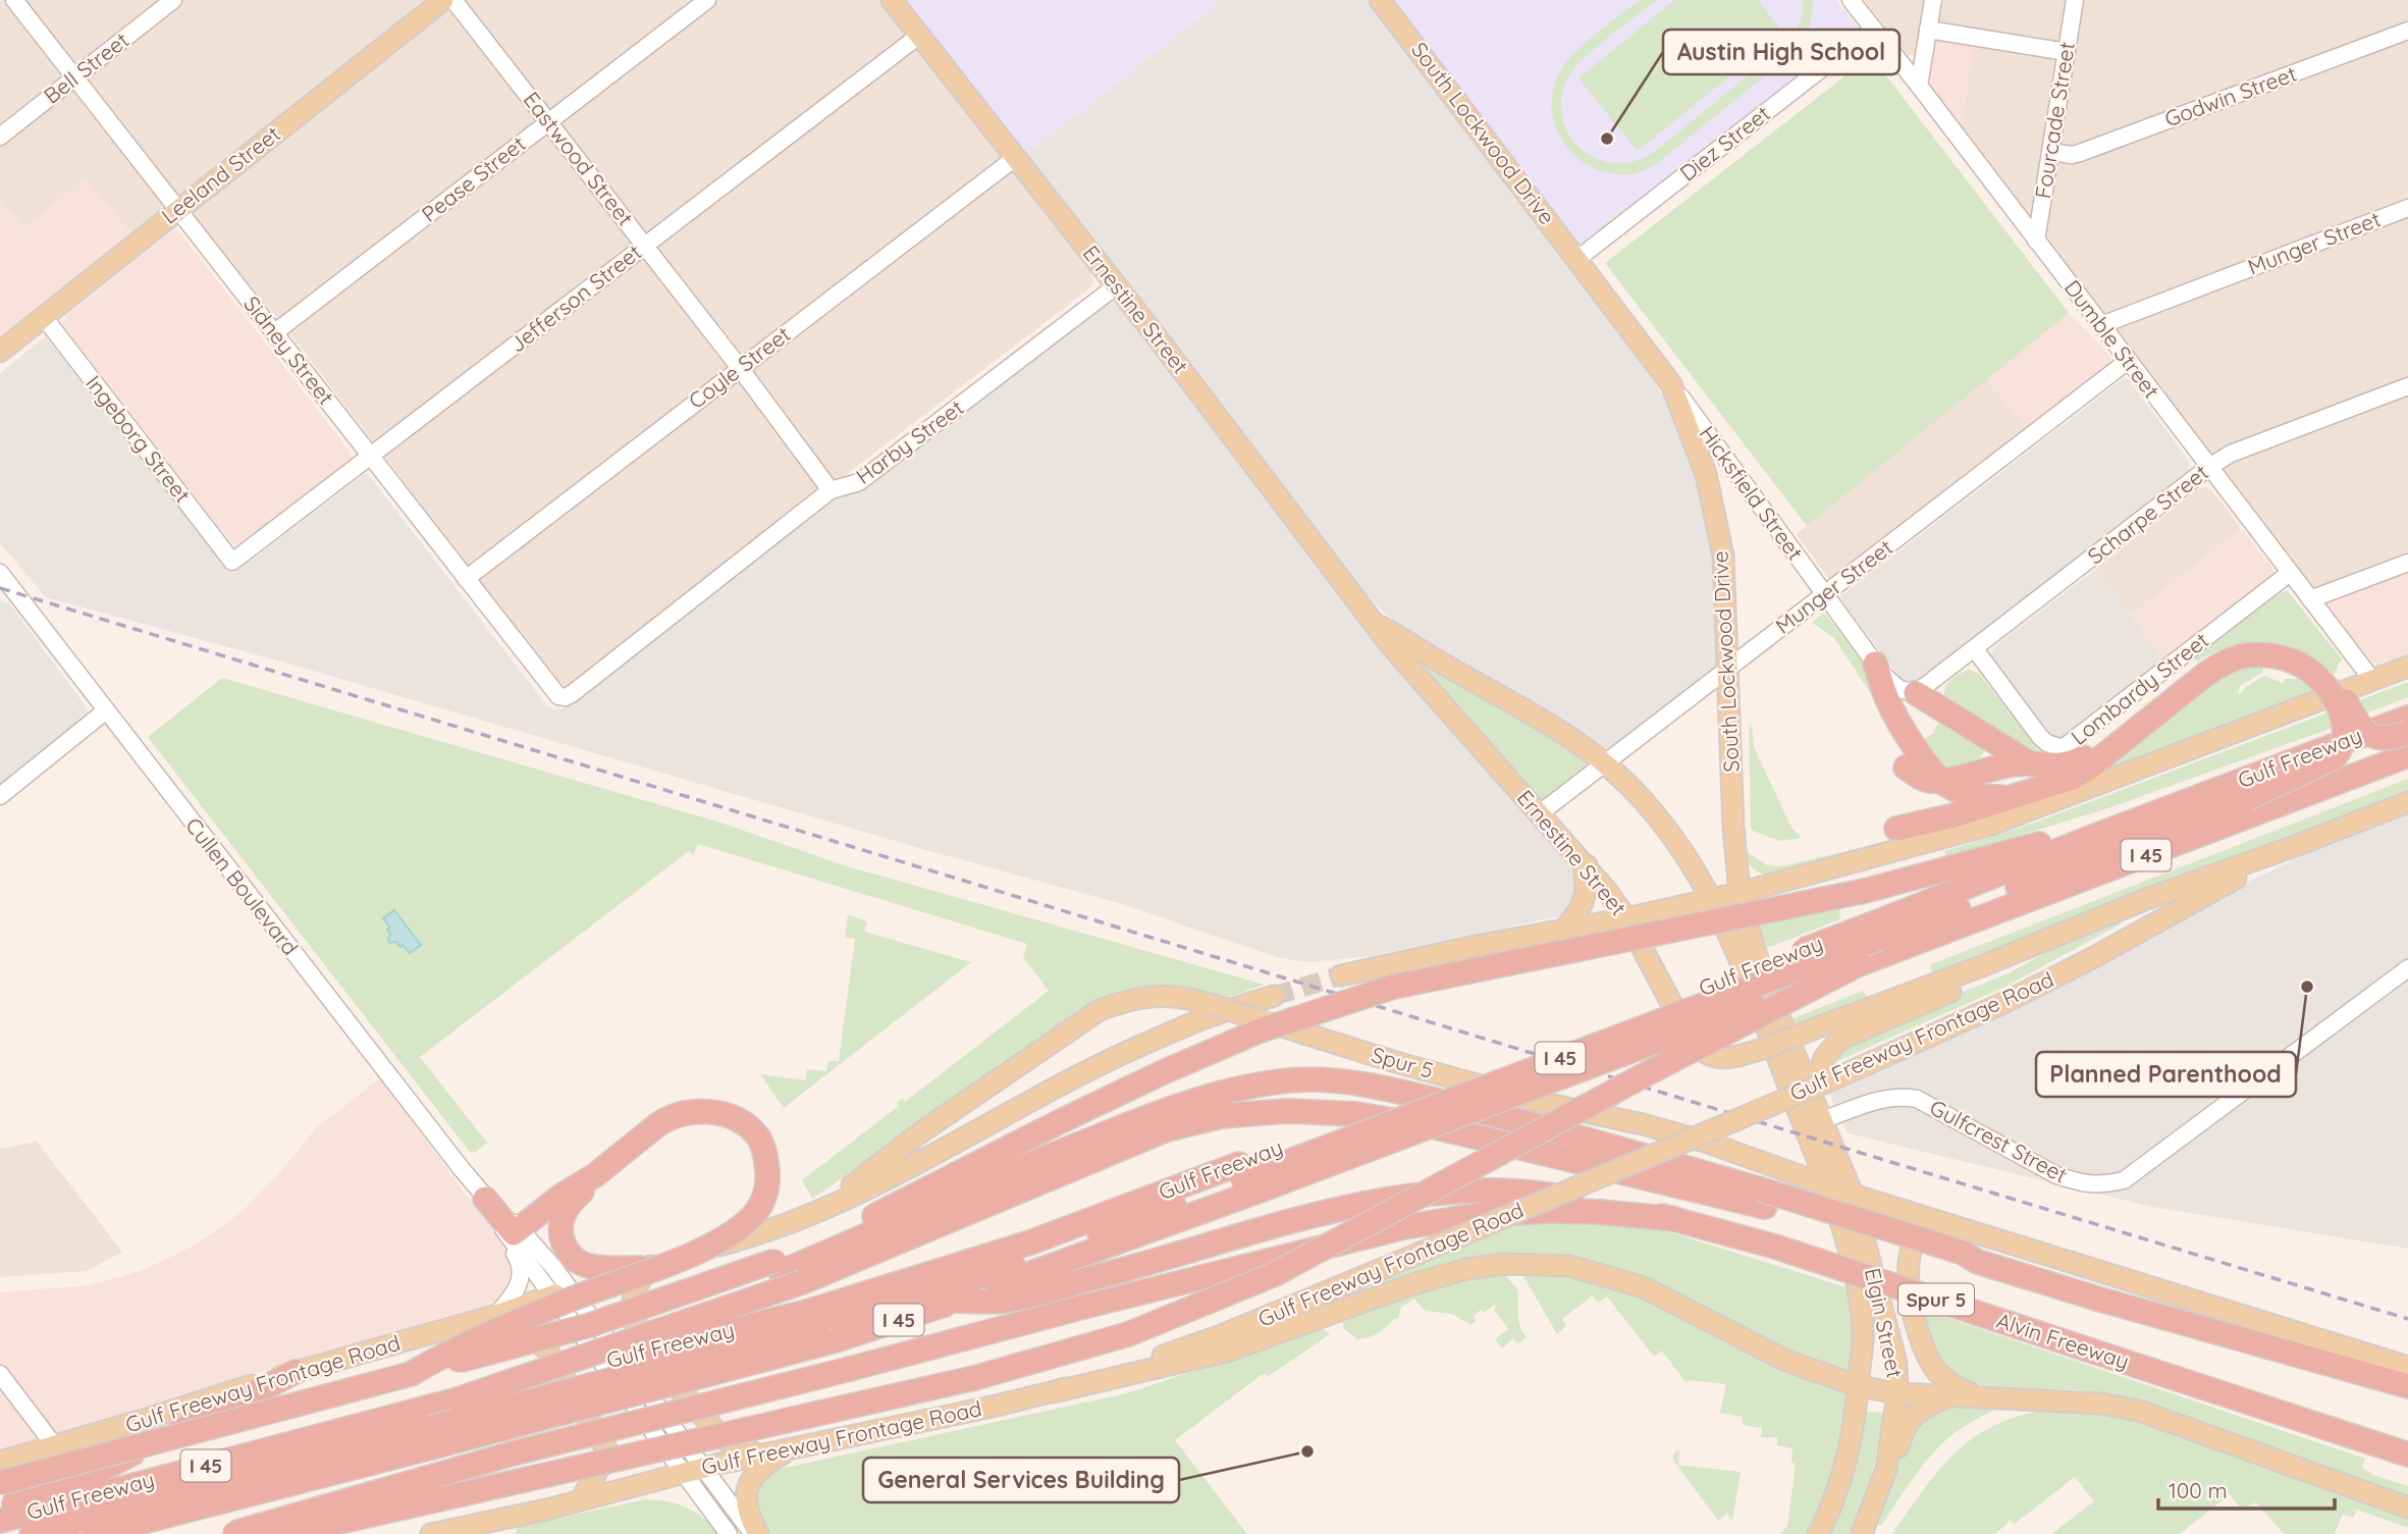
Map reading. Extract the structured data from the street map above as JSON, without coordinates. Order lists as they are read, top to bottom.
{
  "streets": {
    "highway": [
      "Gulf Freeway",
      "I 45",
      "Spur 5",
      "Alvin Freeway"
    ],
    "main road": [
      "South Lockwood Drive",
      "Leeland Street",
      "Ernestine Street",
      "Gulf Freeway Frontage Road",
      "Elgin Street"
    ],
    "street": [
      "Bell Street",
      "Godwin Street",
      "Fourcade Street",
      "Diez Street",
      "Eastwood Street",
      "Pease Street",
      "Munger Street",
      "Jefferson Street",
      "Dumble Street",
      "Sidney Street",
      "Coyle Street",
      "Ingeborg Street",
      "Harby Street",
      "Hicksfield Street",
      "Scharpe Street",
      "Lombardy Street",
      "Cullen Boulevard",
      "Gulfcrest Street"
    ]
  },
  "crossings": [
    ["Bell Street", "Sidney Street"],
    ["Godwin Street", "Fourcade Street"],
    ["Fourcade Street", "Dumble Street"],
    ["South Lockwood Drive", "Diez Street"],
    ["South Lockwood Drive", "Munger Street"],
    ["South Lockwood Drive", "Hicksfield Street"],
    ["South Lockwood Drive", "Spur 5"],
    ["South Lockwood Drive", "Gulfcrest Street"],
    ["South Lockwood Drive", "Elgin Street"],
    ["Diez Street", "Dumble Street"],
    ["Eastwood Street", "Pease Street"],
    ["Eastwood Street", "Jefferson Street"],
    ["Eastwood Street", "Coyle Street"],
    ["Eastwood Street", "Harby Street"],
    ["Leeland Street", "Sidney Street"],
    ["Leeland Street", "Ingeborg Street"],
    ["Pease Street", "Sidney Street"],
    ["Munger Street", "Ernestine Street"],
    ["Munger Street", "Dumble Street"],
    ["Munger Street", "Hicksfield Street"],
    ["Jefferson Street", "Ernestine Street"],
    ["Jefferson Street", "Sidney Street"],
    ["Jefferson Street", "Ingeborg Street"],
    ["Ernestine Street", "Coyle Street"],
    ["Ernestine Street", "Harby Street"],
    ["Ernestine Street", "Gulf Freeway Frontage Road"],
    ["Dumble Street", "Scharpe Street"],
    ["Dumble Street", "Lombardy Street"],
    ["Sidney Street", "Coyle Street"],
    ["Sidney Street", "Harby Street"],
    ["Hicksfield Street", "Scharpe Street"],
    ["Scharpe Street", "Lombardy Street"],
    ["Cullen Boulevard", "Gulf Freeway Frontage Road"],
    ["Gulf Freeway Frontage Road", "Spur 5"],
    ["Spur 5", "Elgin Street"]
  ],
  "places": ["Austin High School", "Planned Parenthood", "General Services Building"],
  "scale_bar": "100 m"
}
